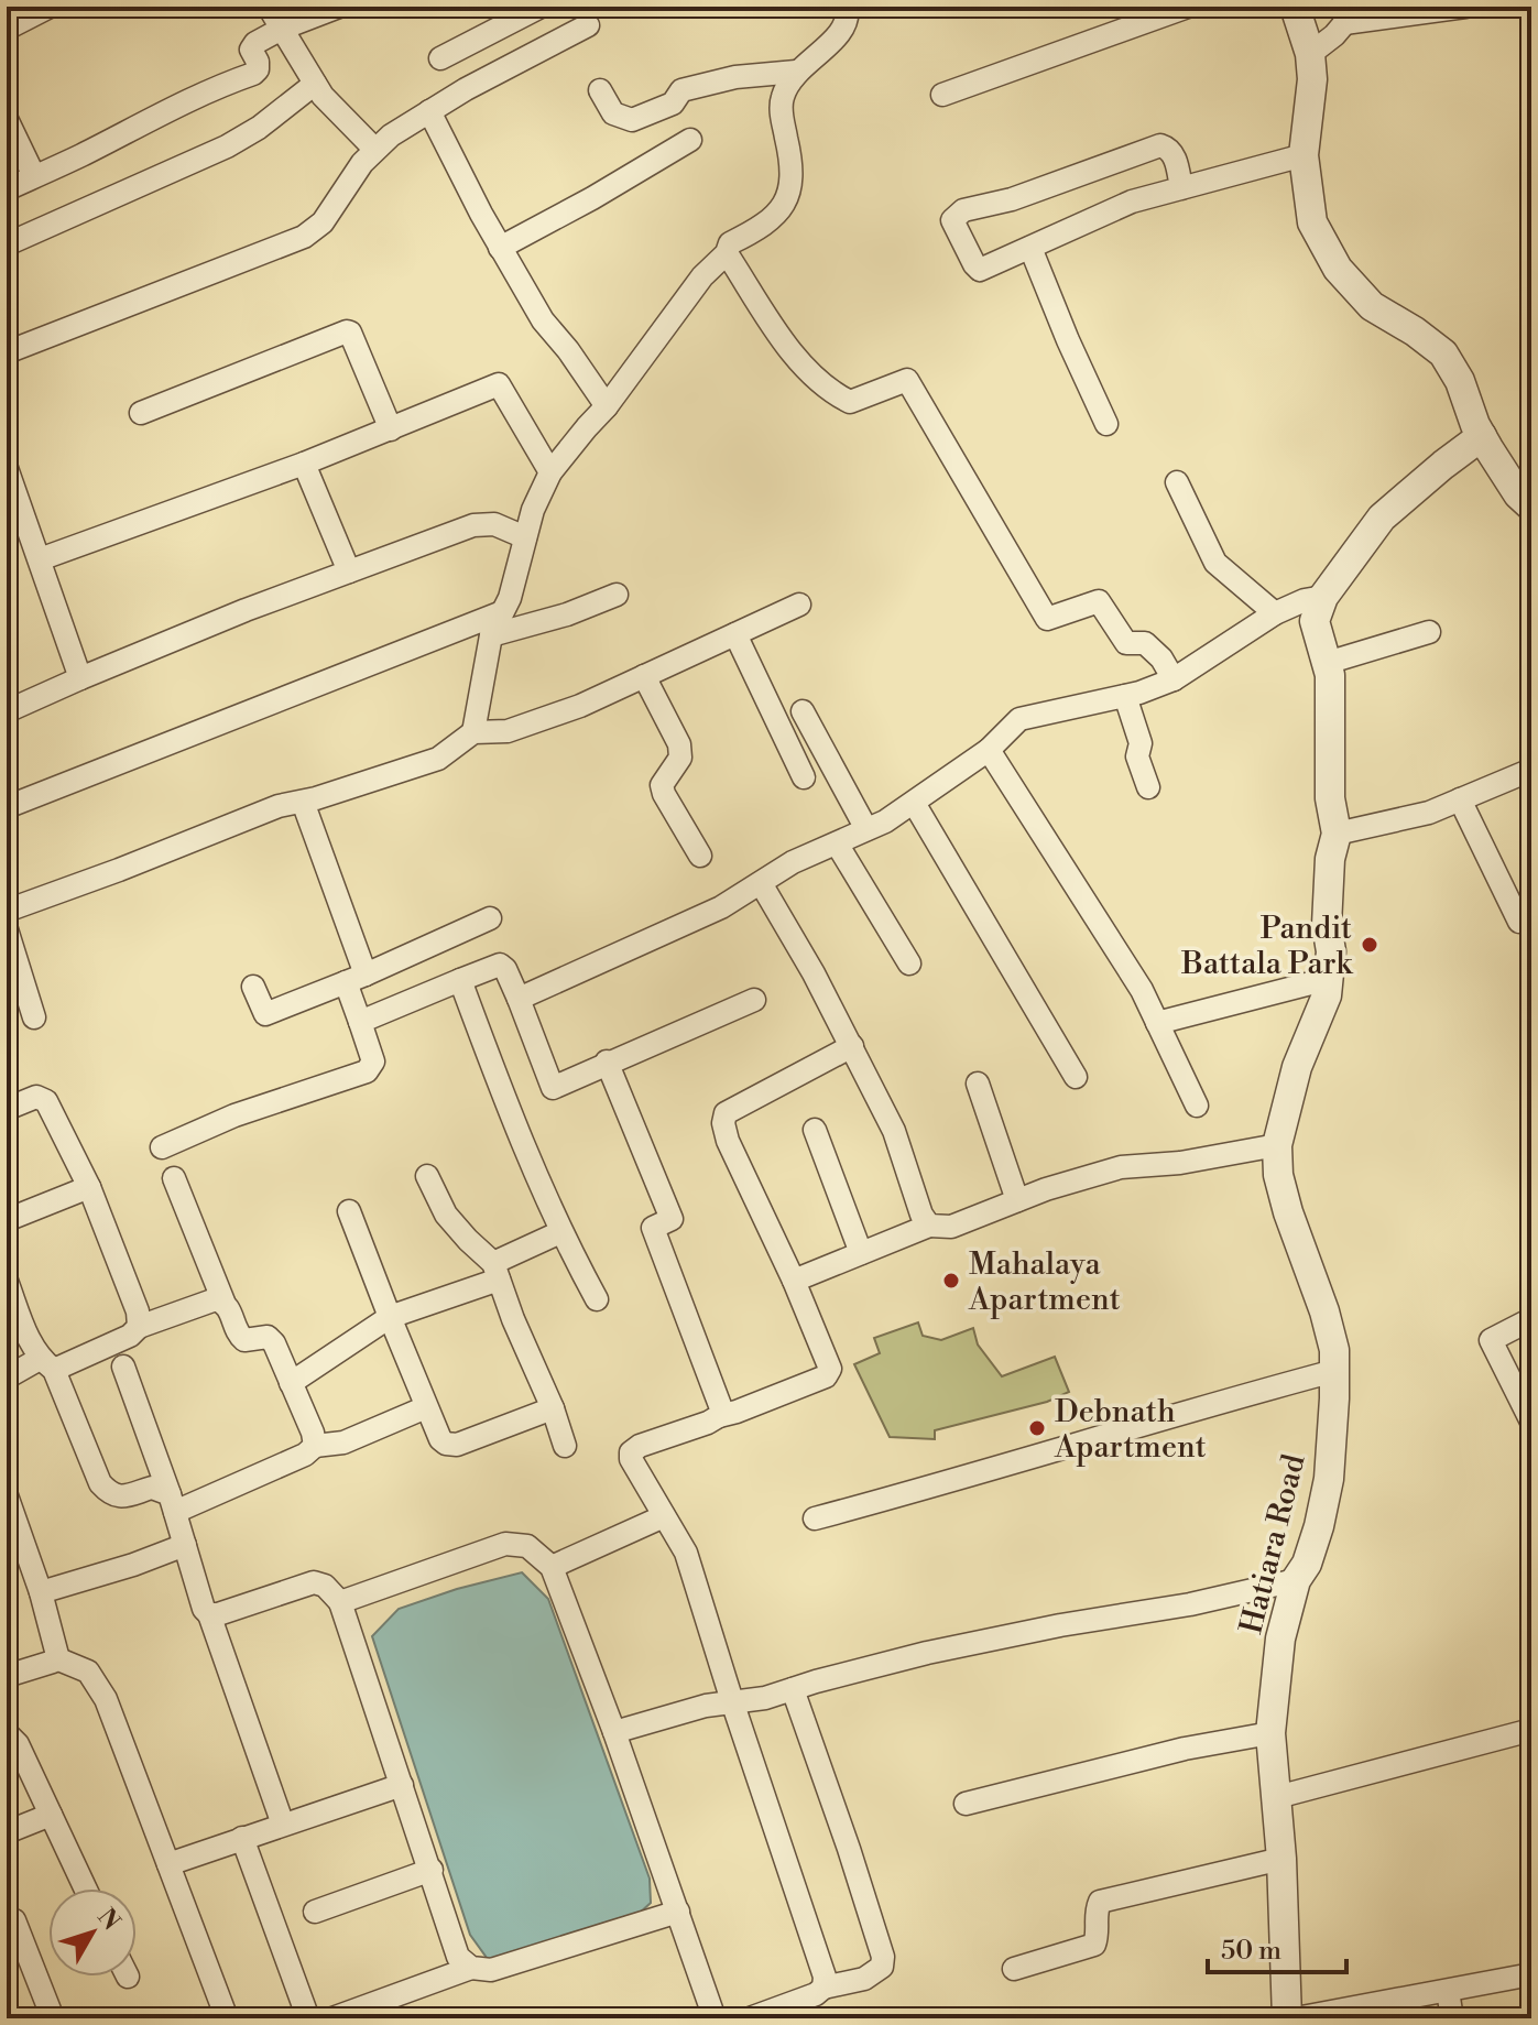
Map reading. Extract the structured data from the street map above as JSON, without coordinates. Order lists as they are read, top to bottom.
{
  "streets": {
    "street": ["Hatiara Road"]
  },
  "places": ["Pandit Battala Park", "Mahalaya Apartment", "Debnath Apartment"],
  "scale_bar": "50 m",
  "north": "top right"
}
